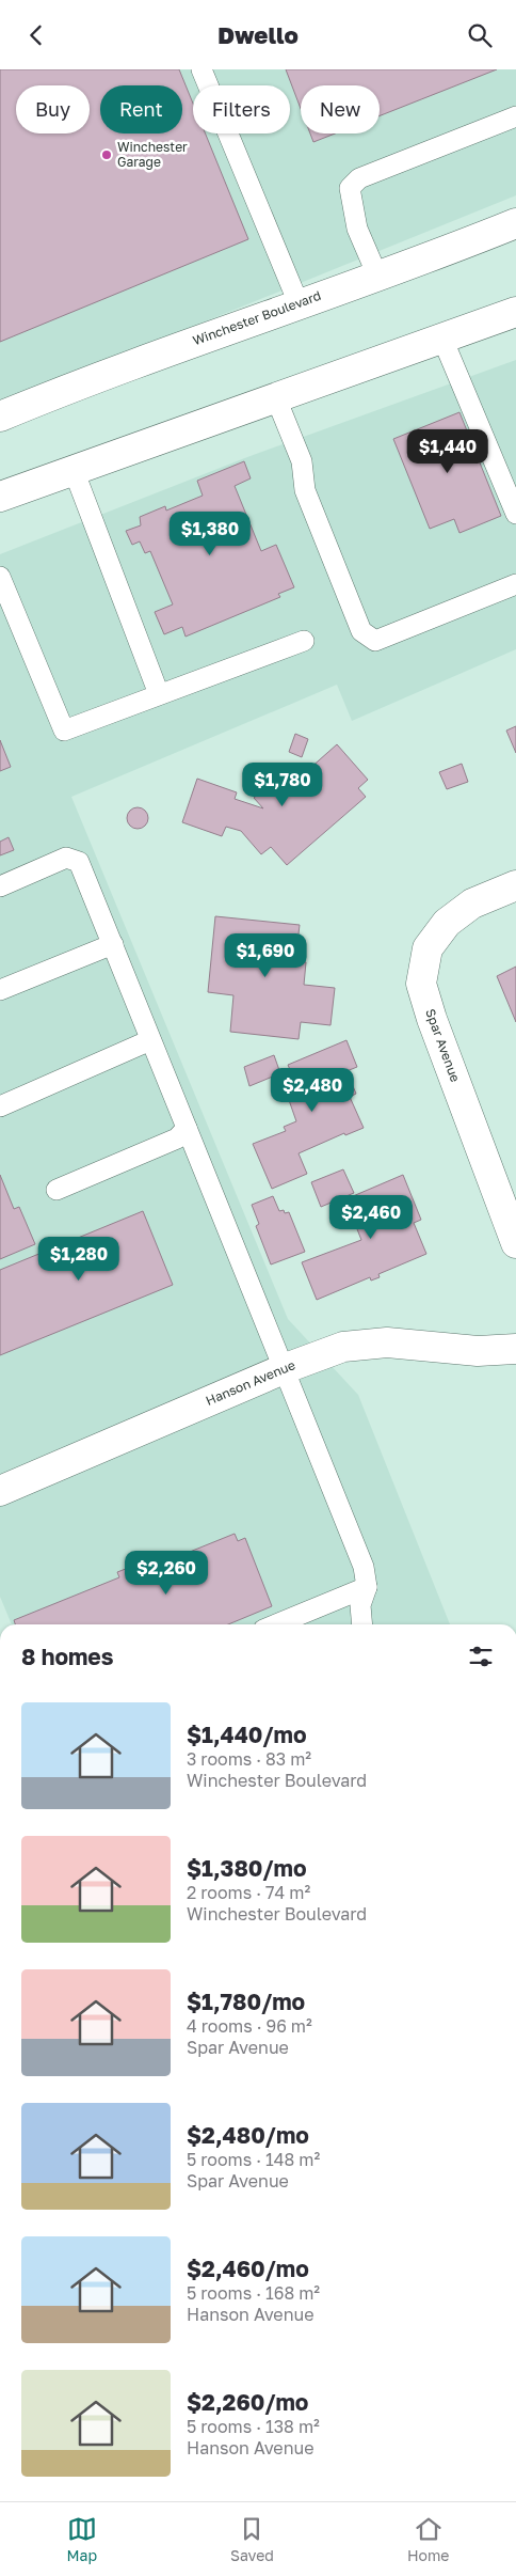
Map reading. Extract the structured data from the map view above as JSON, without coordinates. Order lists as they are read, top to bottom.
{
  "streets": {
    "main road": ["Winchester Boulevard", "Spar Avenue", "Hanson Avenue"]
  },
  "places": ["Winchester Garage"],
  "page": {
    "header": "Dwello",
    "chip": [
      "Buy",
      "Rent",
      "Filters",
      "New"
    ],
    "price": [
      "$1,440",
      "$1,380",
      "$1,780",
      "$1,690",
      "$2,480",
      "$2,460",
      "$1,280",
      "$2,260"
    ],
    "heading": "8 homes",
    "list": [
      {
        "name": "$1,440/mo",
        "note": "3 rooms · 83 m² · Winchester Boulevard"
      },
      {
        "name": "$1,380/mo",
        "note": "2 rooms · 74 m² · Winchester Boulevard"
      },
      {
        "name": "$1,780/mo",
        "note": "4 rooms · 96 m² · Spar Avenue"
      },
      {
        "name": "$2,480/mo",
        "note": "5 rooms · 148 m² · Spar Avenue"
      },
      {
        "name": "$2,460/mo",
        "note": "5 rooms · 168 m² · Hanson Avenue"
      },
      {
        "name": "$2,260/mo",
        "note": "5 rooms · 138 m² · Hanson Avenue"
      }
    ],
    "tabs": ["Map", "Saved", "Home"]
  }
}
